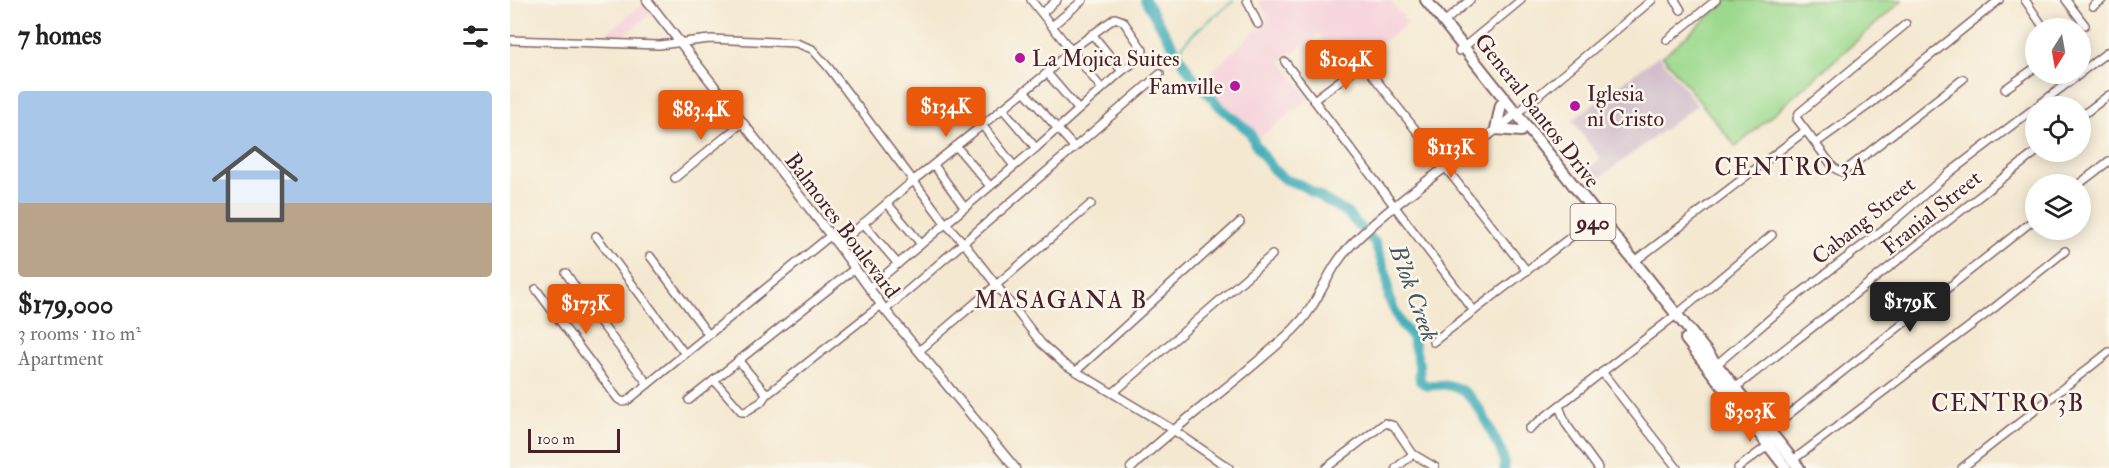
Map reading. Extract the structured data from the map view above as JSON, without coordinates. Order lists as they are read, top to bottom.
{
  "streets": {
    "highway": ["General Santos Drive", "940"],
    "street": ["Franial Street", "Cabang Street", "Balmores Boulevard"]
  },
  "crossings": [
    ["General Santos Drive", "Franial Street"],
    ["General Santos Drive", "Cabang Street"]
  ],
  "districts": ["CENTRO 3A", "MASAGANA B", "CENTRO 3B"],
  "water": ["B'lok Creek"],
  "places": ["La Mojica Suites", "Famville", "Iglesia ni Cristo"],
  "scale_bar": "100 m",
  "north": "bottom",
  "page": {
    "heading": "7 homes",
    "price": [
      "$104K",
      "$134K",
      "$83.4K",
      "$113K",
      "$179K",
      "$173K",
      "$303K"
    ],
    "list": [
      {
        "name": "$179,000",
        "note": "3 rooms · 110 m² · Apartment"
      }
    ],
    "scale": "100 m"
  }
}
